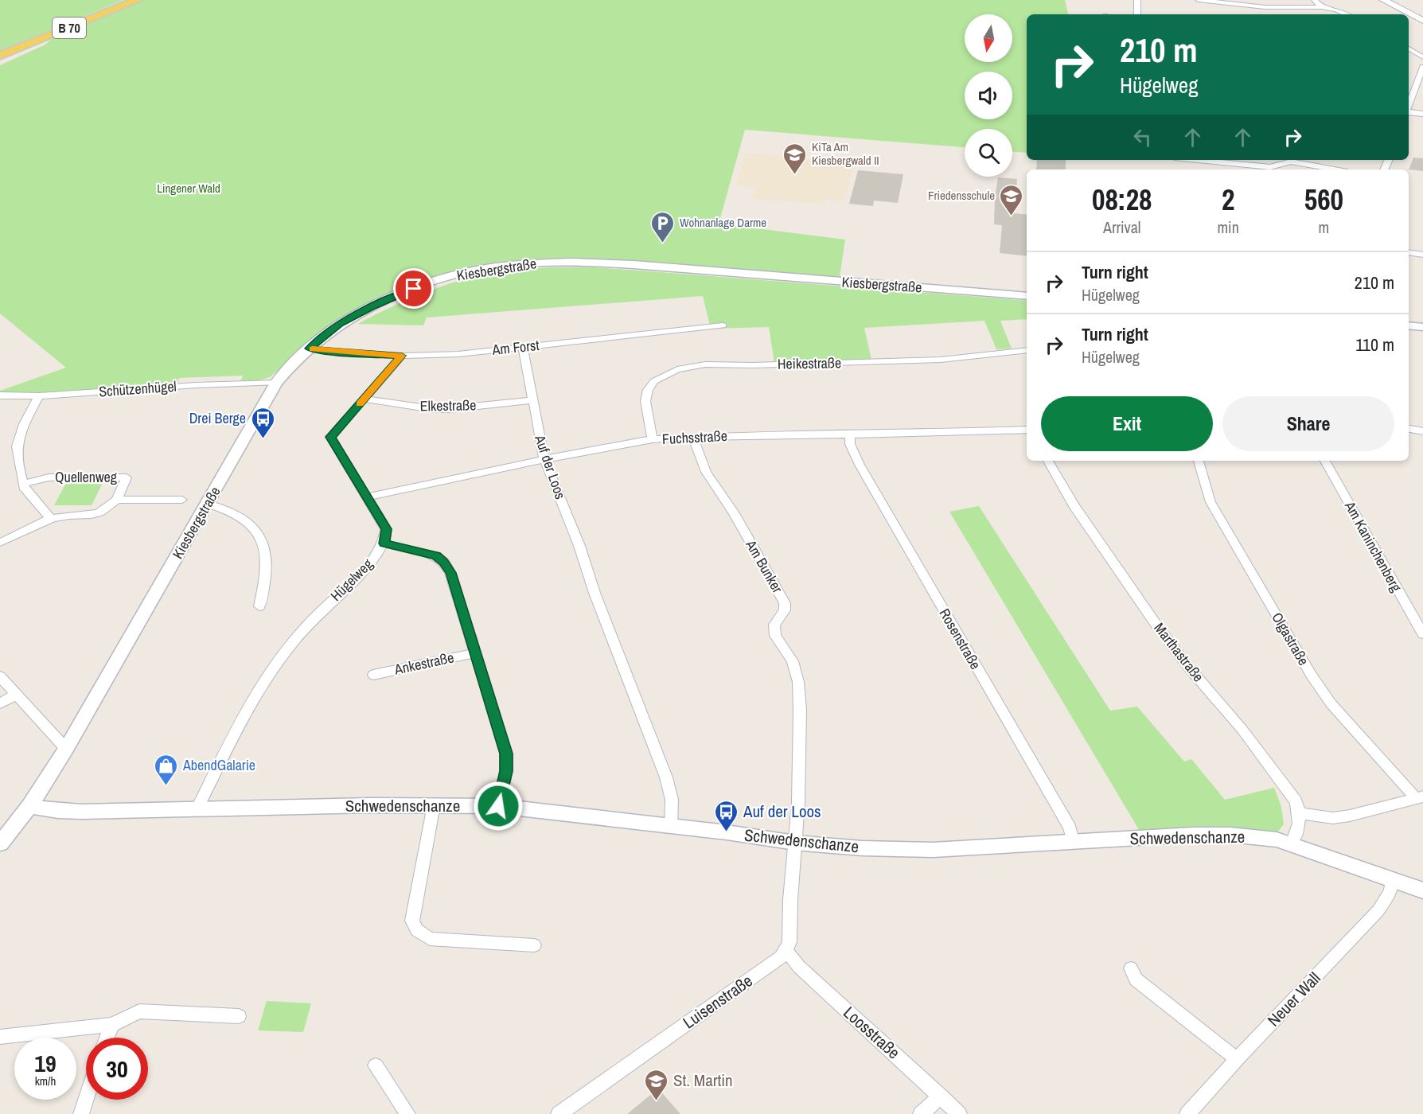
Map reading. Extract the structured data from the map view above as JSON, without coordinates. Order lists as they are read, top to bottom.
{
  "streets": {
    "main road": ["B 70"],
    "street": [
      "Kiesbergstraße",
      "Am Forst",
      "Heikestraße",
      "Schützenhügel",
      "Elkestraße",
      "Fuchsstraße",
      "Auf der Loos",
      "Quellenweg",
      "Am Kaninchenberg",
      "Am Bunker",
      "Hügelweg",
      "Rosenstraße",
      "Olgastraße",
      "Marthastraße",
      "Ankestraße",
      "Schwedenschanze",
      "Neuer Wall",
      "Luisenstraße",
      "Loosstraße"
    ]
  },
  "crossings": [
    ["Kiesbergstraße", "Am Forst"],
    ["Kiesbergstraße", "Schützenhügel"],
    ["Kiesbergstraße", "Schwedenschanze"],
    ["Am Forst", "Auf der Loos"],
    ["Heikestraße", "Fuchsstraße"],
    ["Elkestraße", "Auf der Loos"],
    ["Fuchsstraße", "Auf der Loos"],
    ["Fuchsstraße", "Am Bunker"],
    ["Fuchsstraße", "Rosenstraße"],
    ["Auf der Loos", "Schwedenschanze"],
    ["Am Bunker", "Schwedenschanze"],
    ["Hügelweg", "Ankestraße"],
    ["Hügelweg", "Schwedenschanze"],
    ["Rosenstraße", "Schwedenschanze"],
    ["Ankestraße", "Schwedenschanze"],
    ["Schwedenschanze", "Neuer Wall"],
    ["Luisenstraße", "Loosstraße"]
  ],
  "parks": ["Lingener Wald"],
  "places": {
    "school or university": ["KiTa Am Kiesbergwald II", "Friedensschule", "St. Martin"],
    "parking": ["Wohnanlage Darme"],
    "bus stop": ["Drei Berge", "Auf der Loos"],
    "shop": ["AbendGalarie"]
  },
  "north": "bottom",
  "page": {
    "turn": ["210 m", "Hügelweg"],
    "eta": [
      "08:28",
      "Arrival",
      "2",
      "min",
      "560",
      "m"
    ],
    "list": [
      {
        "name": "Turn right",
        "note": "Hügelweg",
        "value": "210 m"
      },
      {
        "name": "Turn right",
        "note": "Hügelweg",
        "value": "110 m"
      }
    ],
    "buttons": ["Exit", "Share"],
    "speed": "19 km/h",
    "limit": "30"
  }
}
